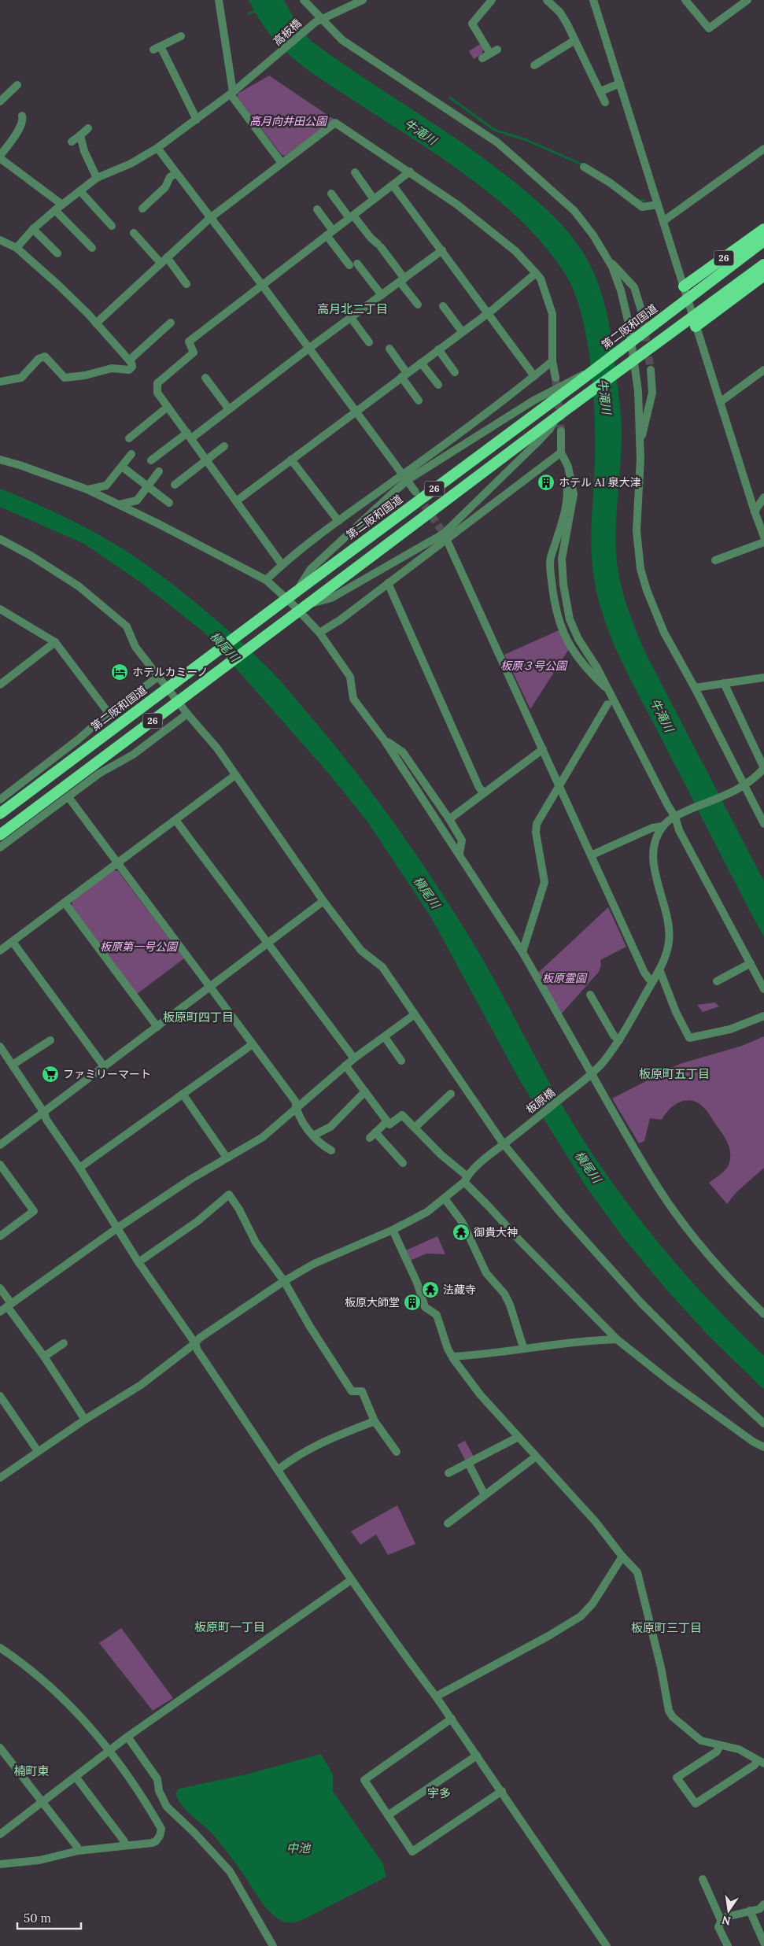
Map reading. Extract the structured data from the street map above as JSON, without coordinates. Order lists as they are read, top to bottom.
{
  "streets": {
    "highway": ["26", "第二阪和国道"],
    "street": ["高板橋", "板原橋"]
  },
  "districts": [
    "高月北二丁目",
    "板原町四丁目",
    "板原町五丁目",
    "板原町一丁目",
    "板原町三丁目",
    "楠町東",
    "宇多"
  ],
  "water": ["牛滝川", "槇尾川", "中池"],
  "parks": [
    "高月向井田公園",
    "板原３号公園",
    "板原第一号公園",
    "板原霊園"
  ],
  "places": {
    "building": ["ホテル AI 泉大津", "板原大師堂"],
    "hotel": ["ホテルカミーノ"],
    "supermarket": ["ファミリーマート"],
    "temple": ["御貴大神", "法藏寺"]
  },
  "scale_bar": "50 m",
  "north": "bottom"
}
